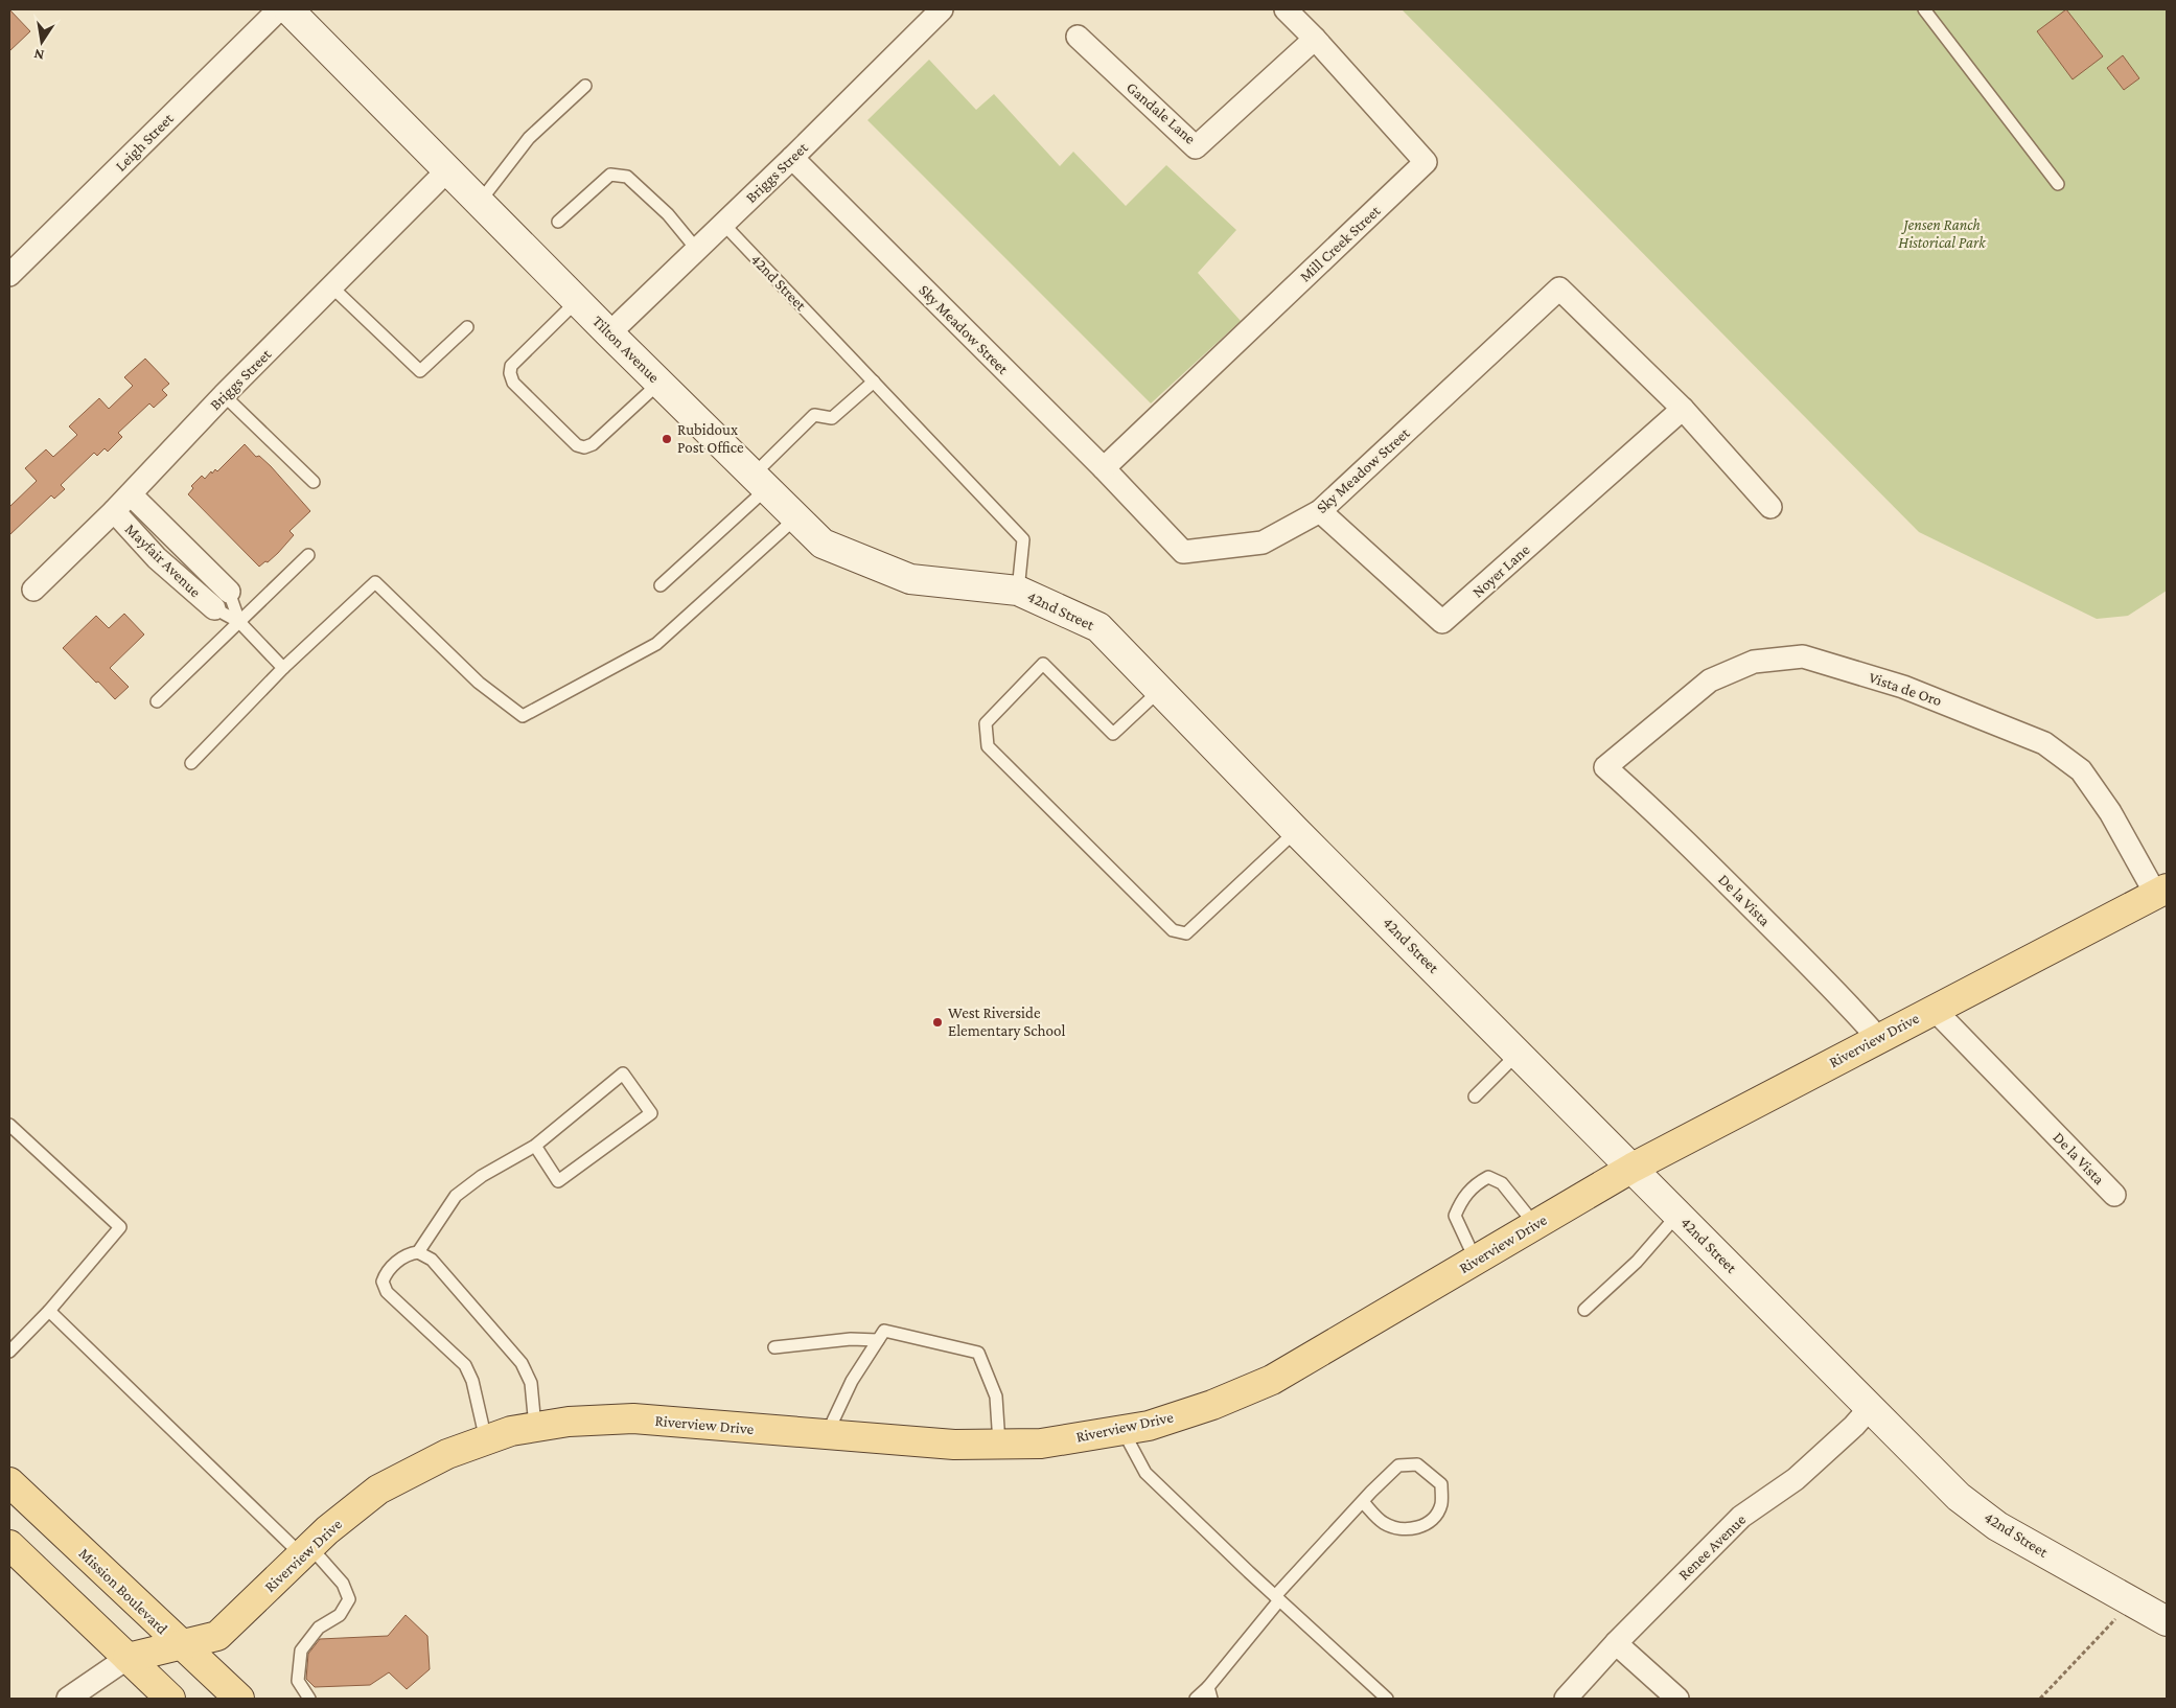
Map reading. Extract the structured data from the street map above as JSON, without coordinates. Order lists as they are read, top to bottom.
{
  "streets": {
    "main road": ["Riverview Drive", "Mission Boulevard"],
    "street": [
      "Gandale Lane",
      "Leigh Street",
      "Briggs Street",
      "Mill Creek Street",
      "42nd Street",
      "Sky Meadow Street",
      "Tilton Avenue",
      "Mayfair Avenue",
      "Noyer Lane",
      "Vista de Oro",
      "De la Vista",
      "Renee Avenue"
    ]
  },
  "crossings": [
    ["Gandale Lane", "Mill Creek Street"],
    ["Briggs Street", "42nd Street"],
    ["Briggs Street", "Sky Meadow Street"],
    ["Briggs Street", "Tilton Avenue"],
    ["Briggs Street", "Mayfair Avenue"],
    ["Mill Creek Street", "Sky Meadow Street"],
    ["42nd Street", "Tilton Avenue"],
    ["42nd Street", "Riverview Drive"],
    ["42nd Street", "Renee Avenue"],
    ["Sky Meadow Street", "Noyer Lane"],
    ["Vista de Oro", "De la Vista"],
    ["Vista de Oro", "Riverview Drive"],
    ["De la Vista", "Riverview Drive"],
    ["Riverview Drive", "Mission Boulevard"]
  ],
  "parks": ["Jensen Ranch Historical Park"],
  "places": ["Rubidoux Post Office", "West Riverside Elementary School"],
  "north": "bottom"
}
